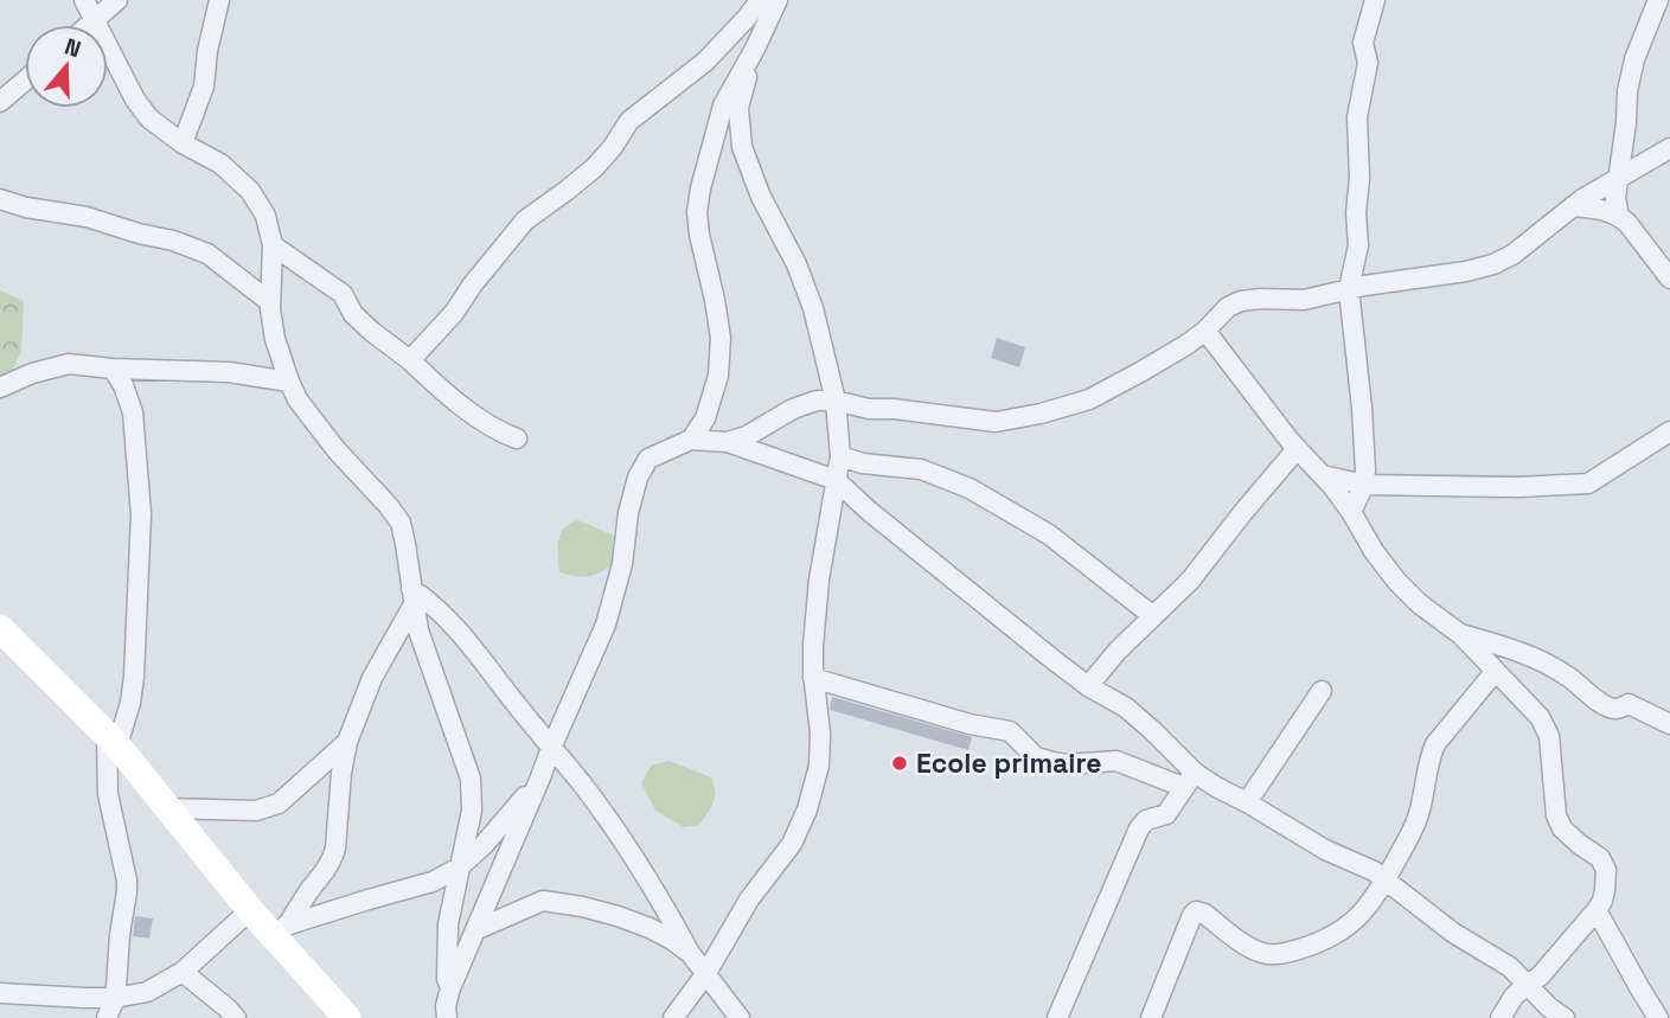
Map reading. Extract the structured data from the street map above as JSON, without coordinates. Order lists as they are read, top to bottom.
{
  "places": ["Ecole primaire"],
  "north": "top"
}
